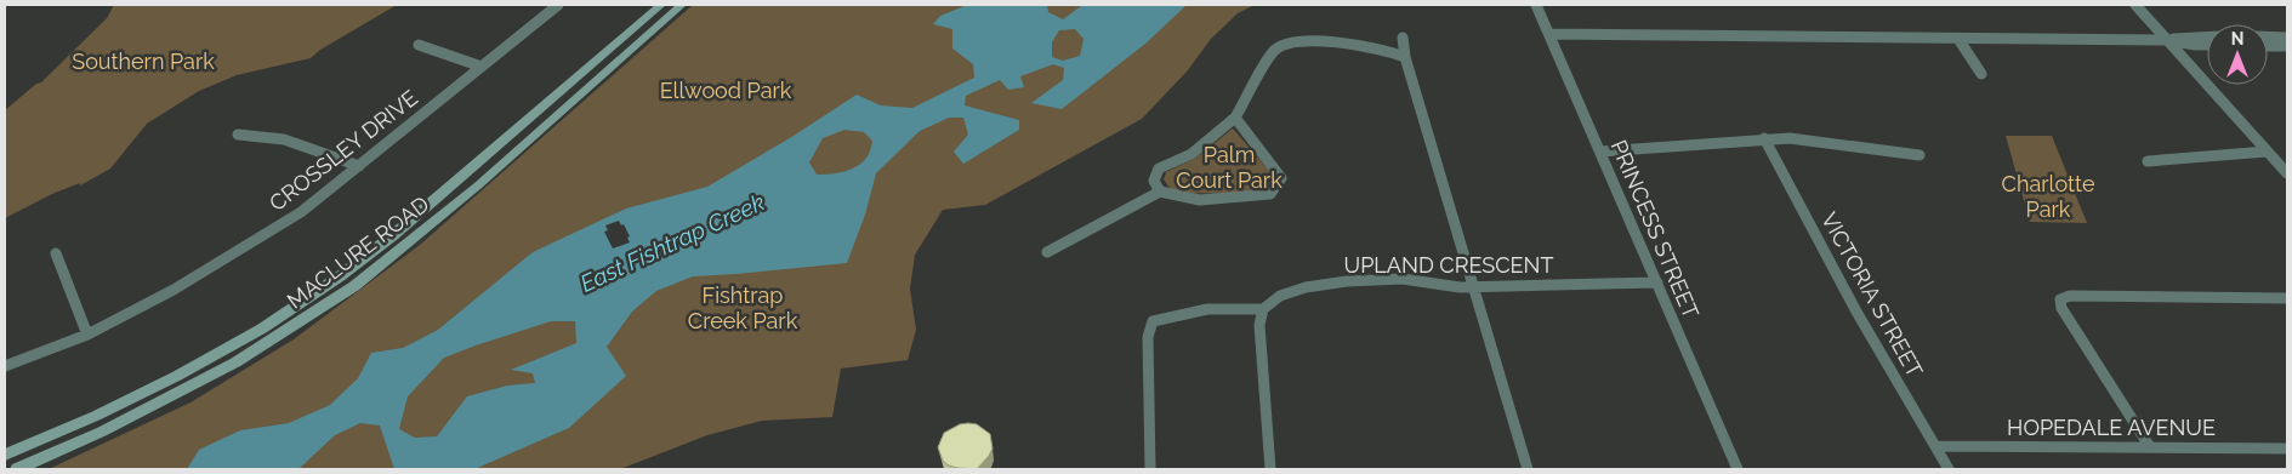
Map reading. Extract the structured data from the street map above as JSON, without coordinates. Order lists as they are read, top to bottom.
{
  "streets": {
    "main road": ["MACLURE ROAD"],
    "street": [
      "CROSSLEY DRIVE",
      "PRINCESS STREET",
      "UPLAND CRESCENT",
      "VICTORIA STREET",
      "HOPEDALE AVENUE"
    ]
  },
  "crossings": [
    ["PRINCESS STREET", "UPLAND CRESCENT"],
    ["VICTORIA STREET", "HOPEDALE AVENUE"]
  ],
  "water": ["East Fishtrap Creek"],
  "parks": [
    "Southern Park",
    "Ellwood Park",
    "Palm Court Park",
    "Charlotte Park",
    "Fishtrap Creek Park"
  ],
  "north": "top"
}
